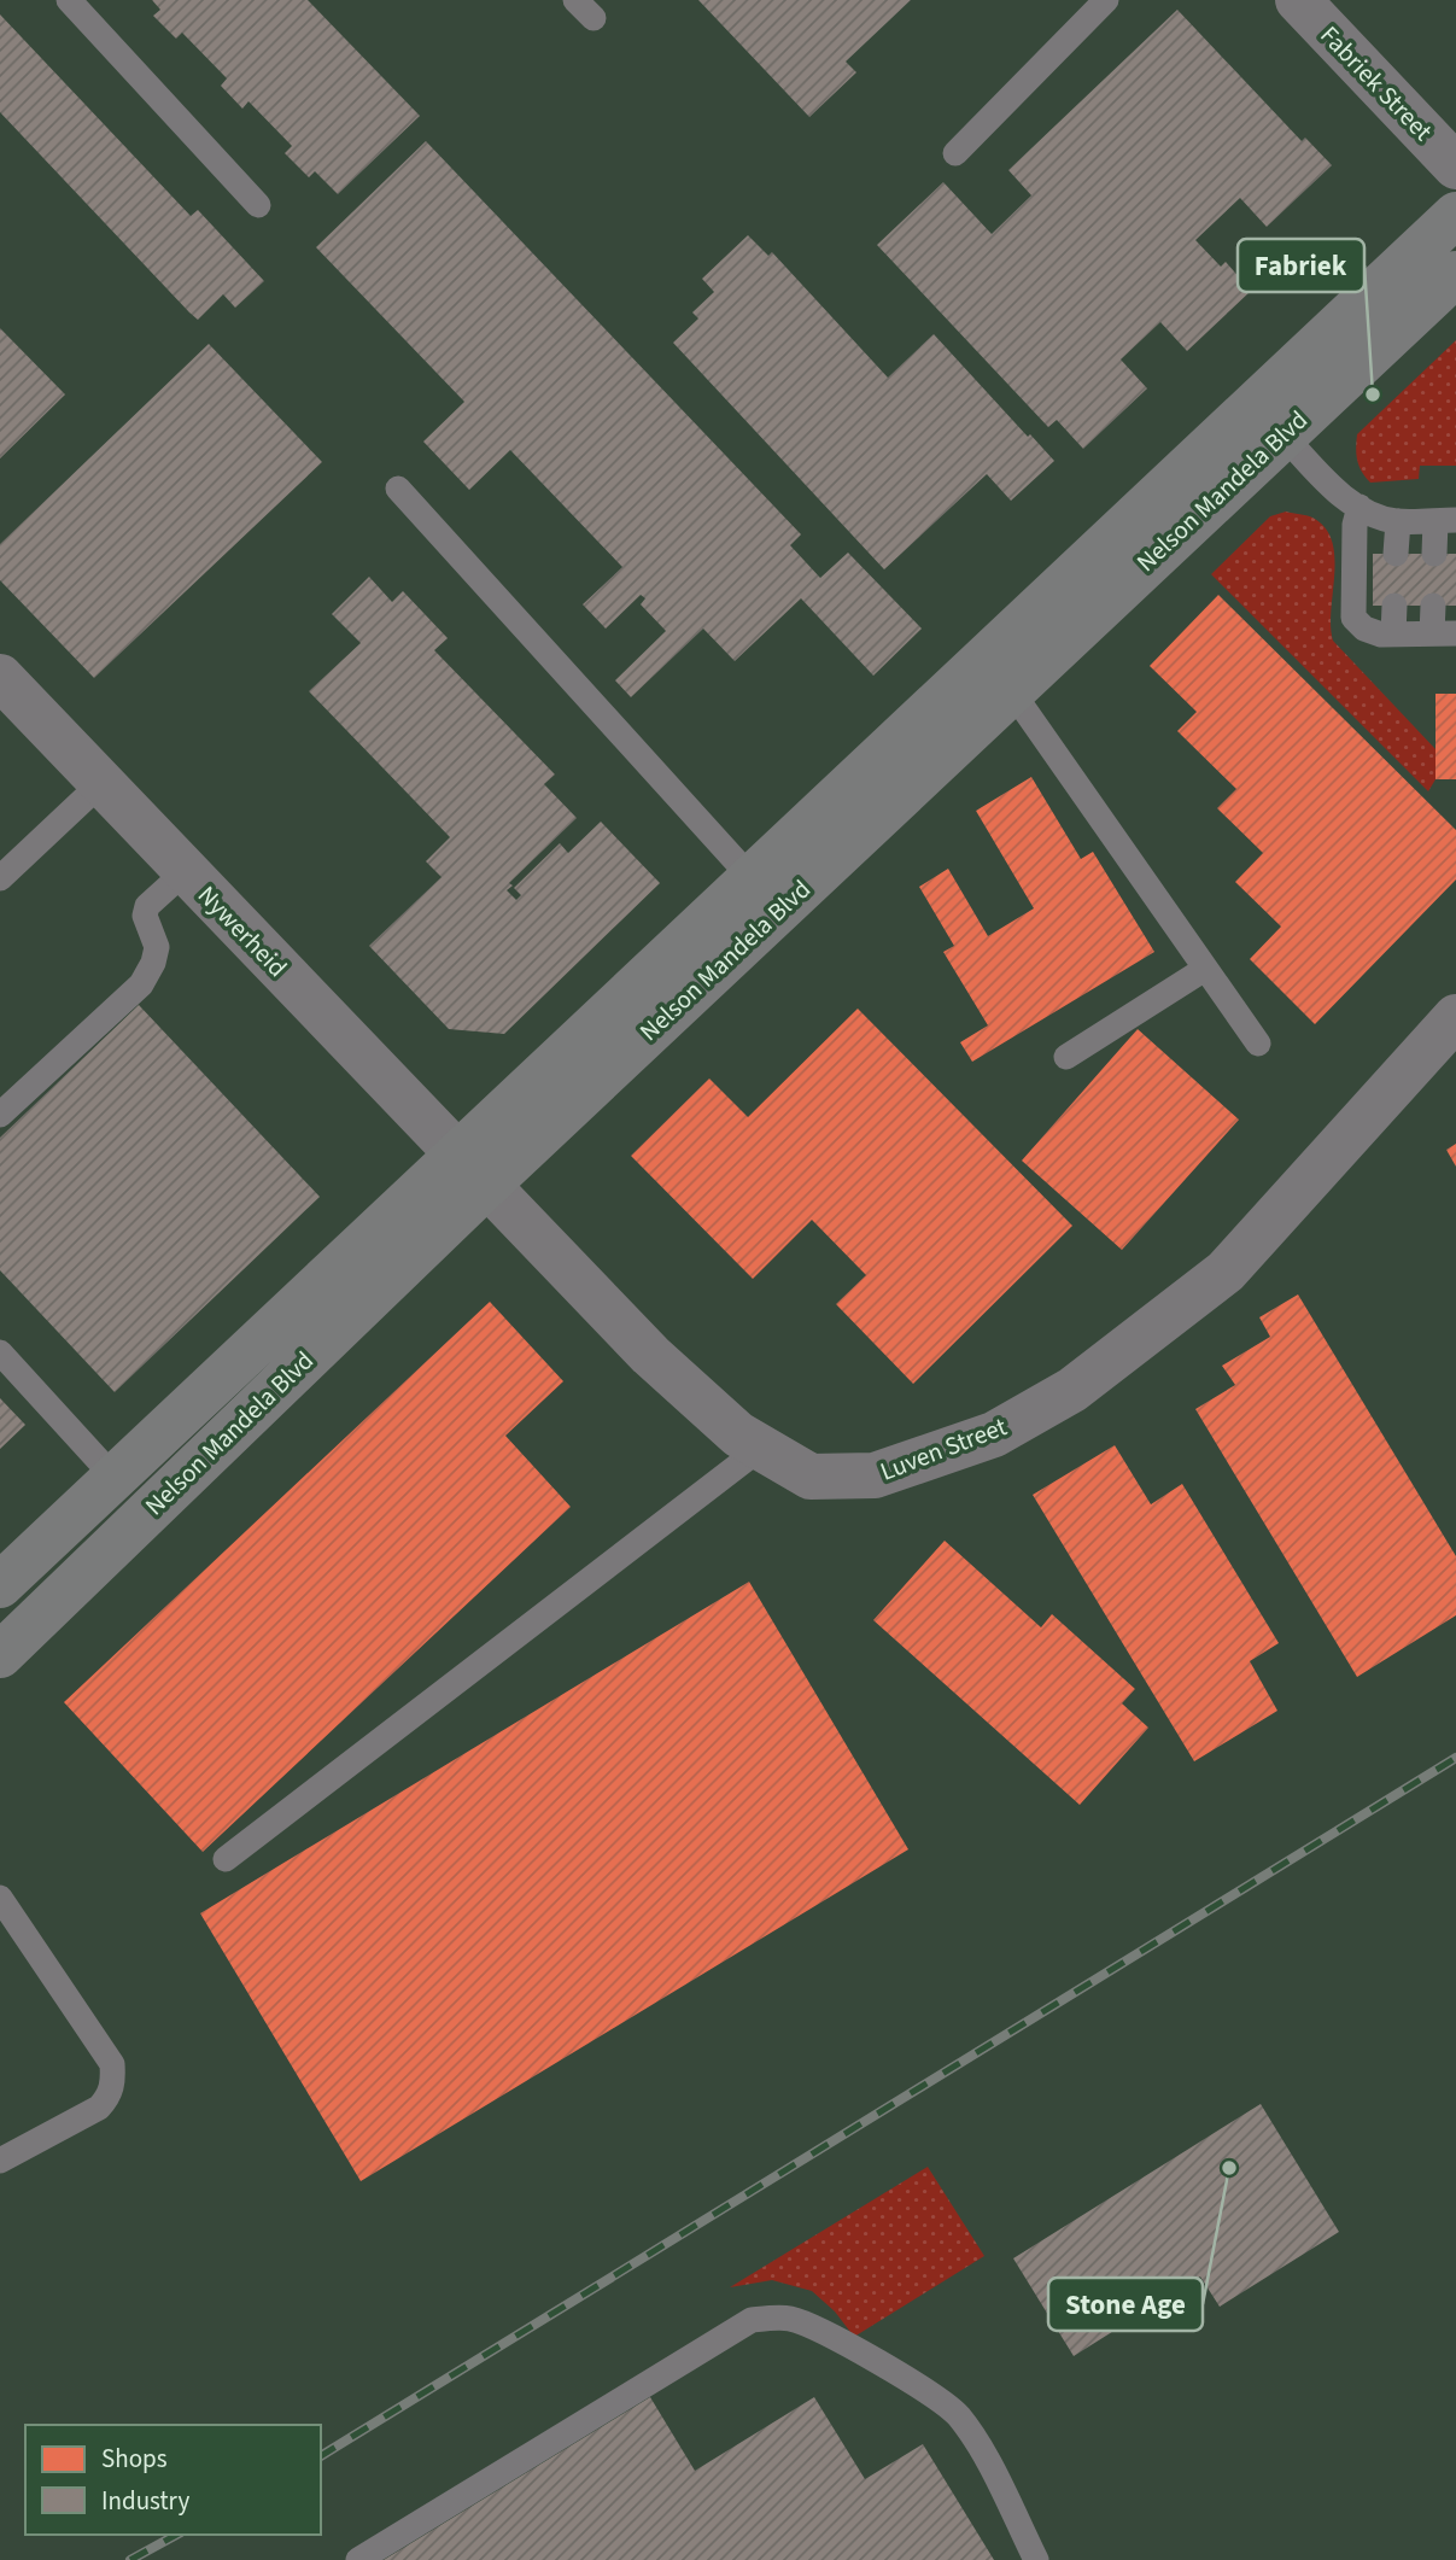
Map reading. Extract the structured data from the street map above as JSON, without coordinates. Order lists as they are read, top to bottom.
{
  "streets": {
    "street": [
      "Fabriek Street",
      "Nelson Mandela Blvd",
      "Nywerheid",
      "Luven Street"
    ]
  },
  "crossings": [
    ["Nelson Mandela Blvd", "Nywerheid"],
    ["Nelson Mandela Blvd", "Luven Street"],
    ["Nywerheid", "Luven Street"]
  ],
  "places": ["Fabriek", "Stone Age"],
  "legend": ["Shops", "Industry"]
}
